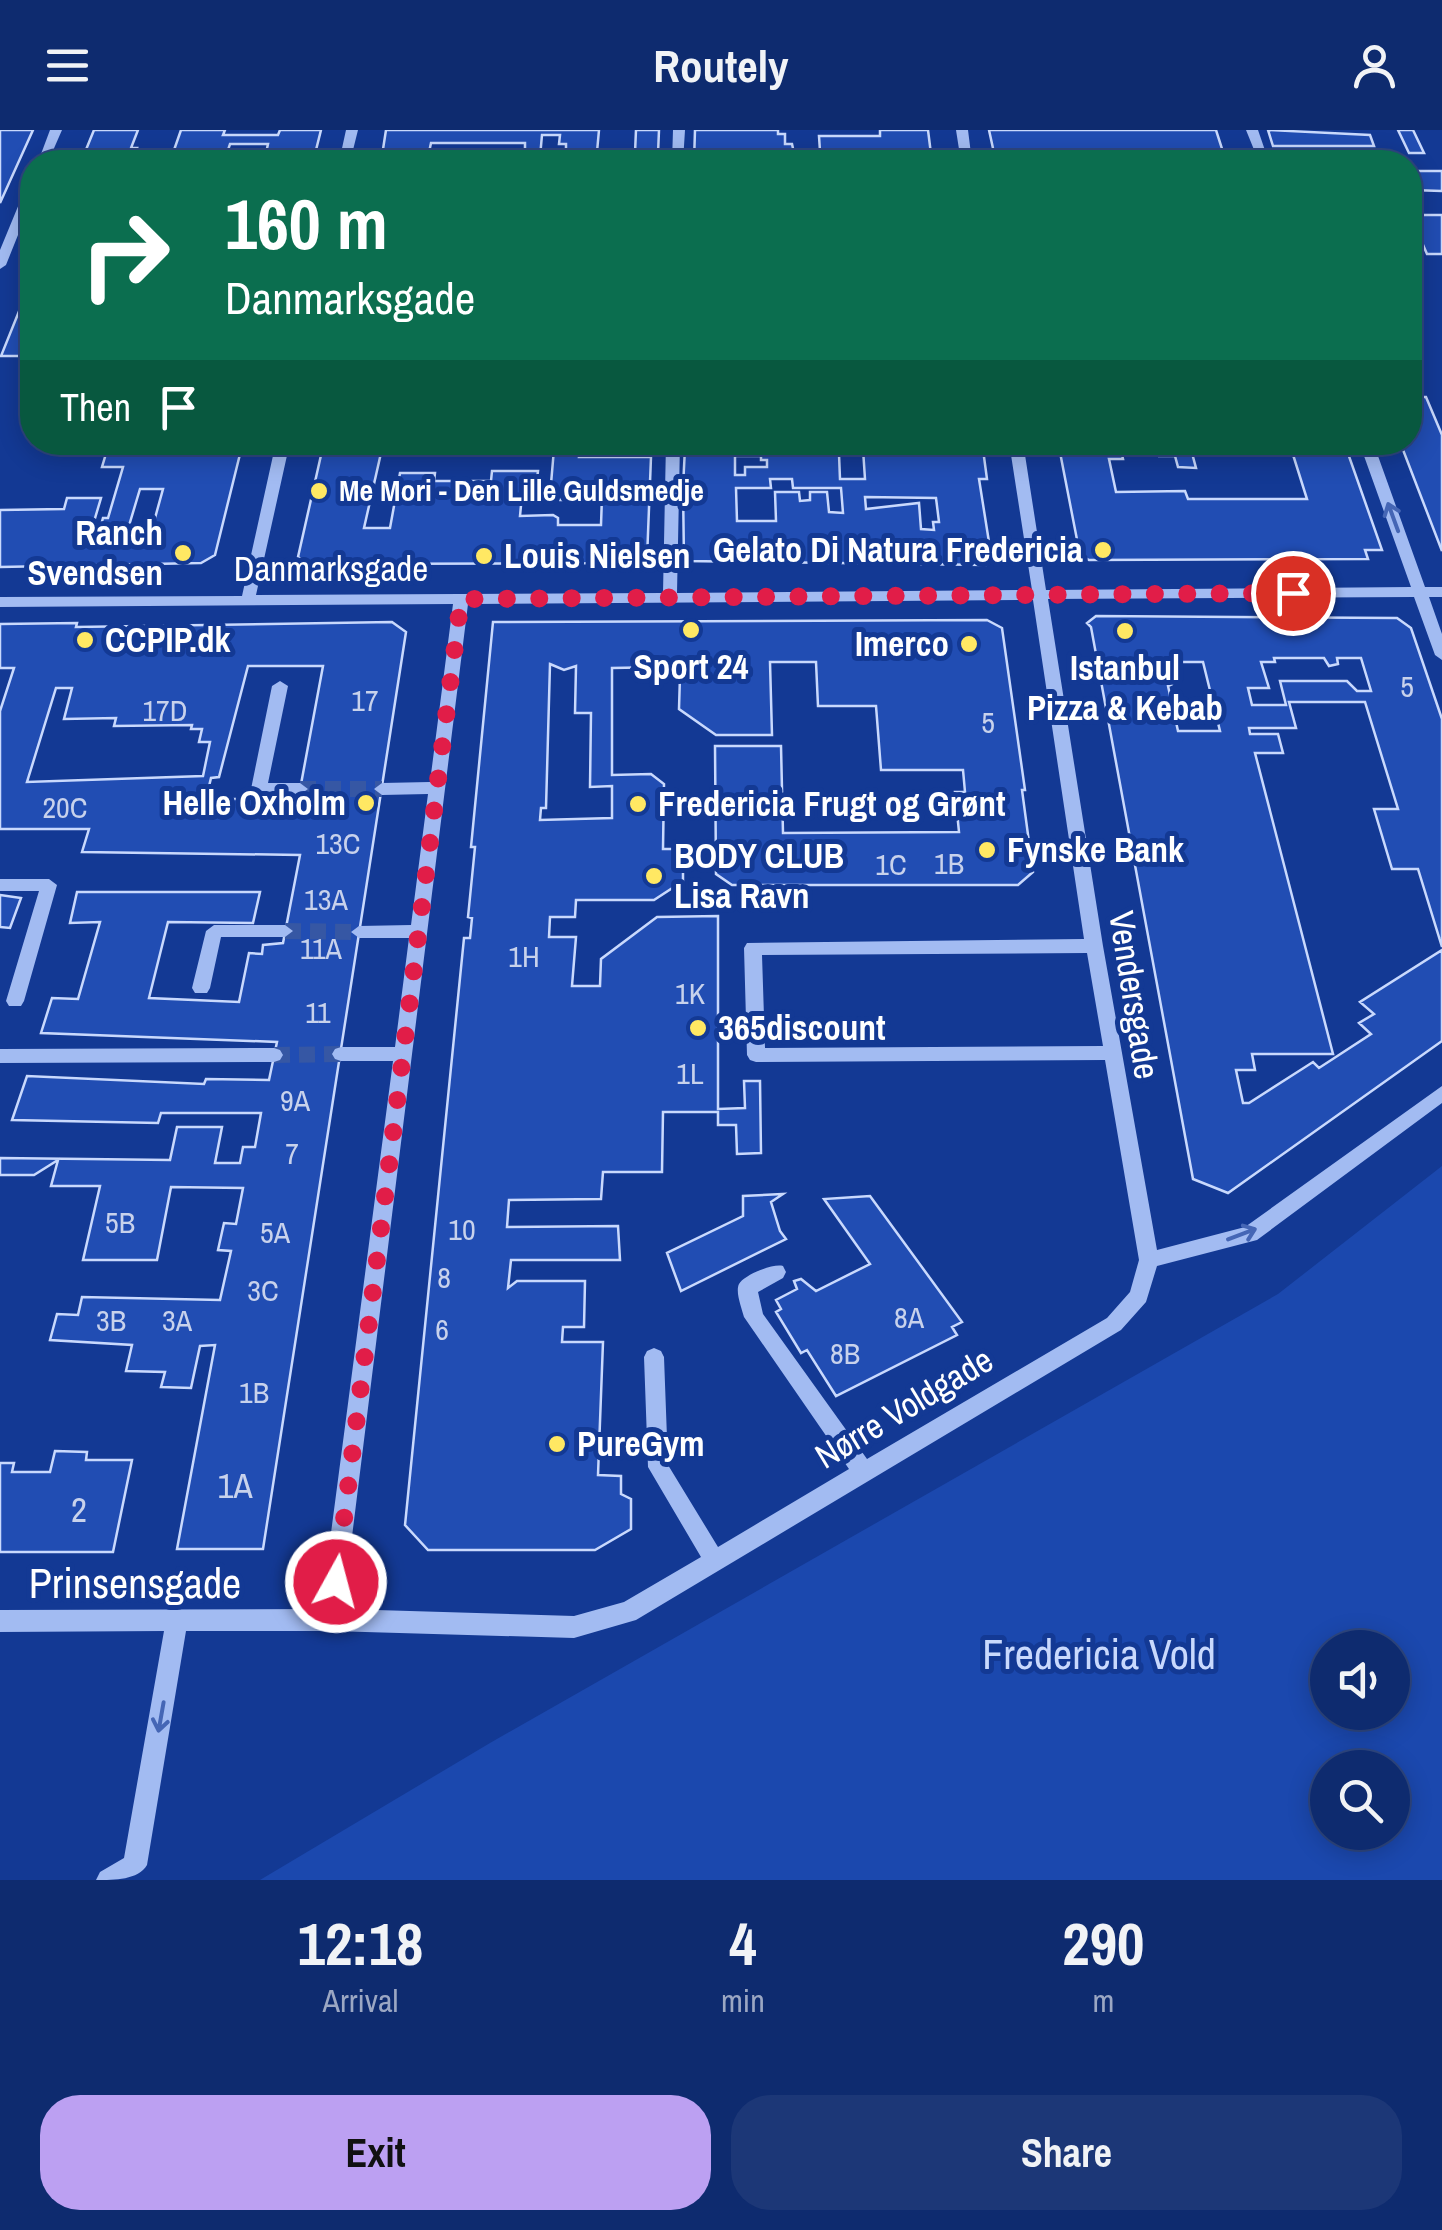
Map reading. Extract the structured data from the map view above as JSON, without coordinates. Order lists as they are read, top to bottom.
{
  "streets": {
    "street": [
      "Danmarksgade",
      "Vendersgade",
      "Nørre Voldgade",
      "Prinsensgade"
    ]
  },
  "crossings": [
    ["Danmarksgade", "Vendersgade"],
    ["Vendersgade", "Nørre Voldgade"],
    ["Nørre Voldgade", "Prinsensgade"]
  ],
  "parks": ["Fredericia Vold"],
  "places": [
    "Me Mori - Den Lille Guldsmedje",
    "Gelato Di Natura Fredericia",
    "Ranch Svendsen",
    "Louis Nielsen",
    "Sport 24",
    "Istanbul Pizza & Kebab",
    "CCPIP.dk",
    "Imerco",
    "Helle Oxholm",
    "Fredericia Frugt og Grønt",
    "Fynske Bank",
    "BODY CLUB Lisa Ravn",
    "365discount",
    "PureGym"
  ],
  "house_numbers": [
    "5",
    "17",
    "17D",
    "5",
    "20C",
    "13C",
    "1B",
    "1C",
    "13A",
    "11A",
    "1H",
    "1K",
    "11",
    "1L",
    "9A",
    "7",
    "5B",
    "10",
    "5A",
    "8",
    "3C",
    "8A",
    "3B",
    "3A",
    "6",
    "8B",
    "1B",
    "1A",
    "2"
  ],
  "page": {
    "header": "Routely",
    "turn": ["160 m", "Danmarksgade"],
    "then": "Then",
    "eta": [
      "12:18",
      "Arrival",
      "4",
      "min",
      "290",
      "m"
    ],
    "buttons": ["Exit", "Share"]
  }
}
